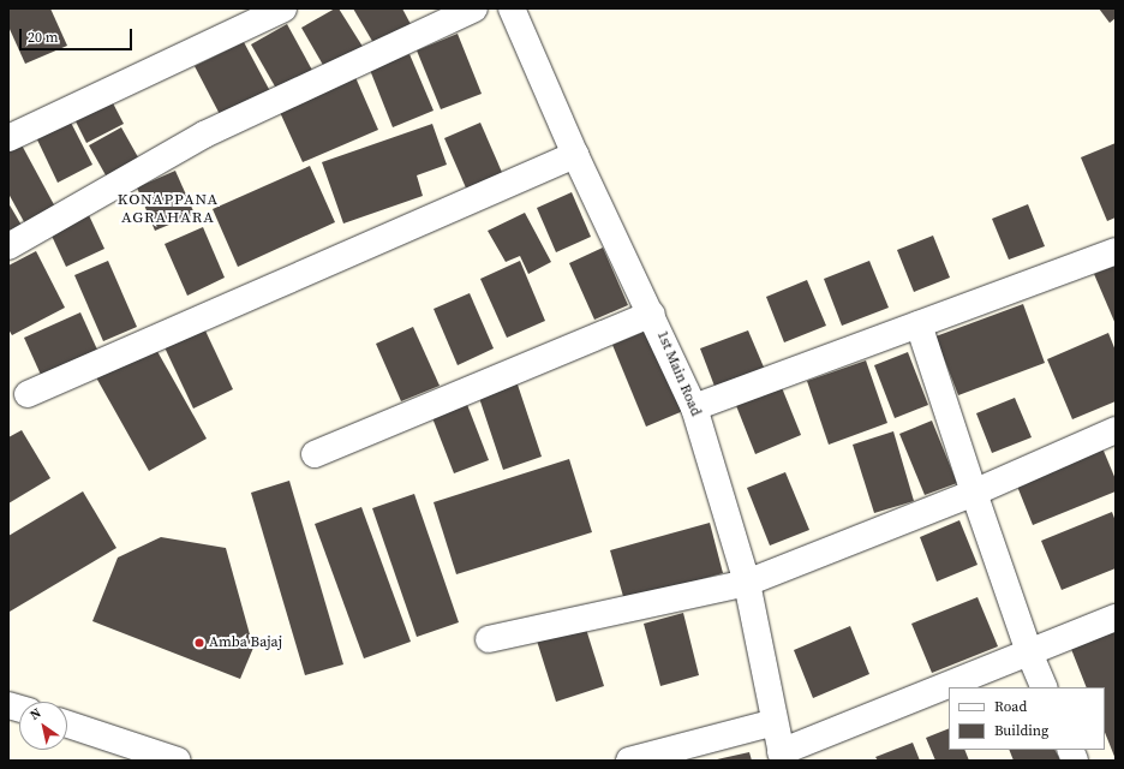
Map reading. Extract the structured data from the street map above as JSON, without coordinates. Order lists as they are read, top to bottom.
{
  "streets": {
    "street": ["1st Main Road"]
  },
  "districts": ["KONAPPANA AGRAHARA"],
  "places": ["Amba Bajaj"],
  "legend": ["Road", "Building"],
  "scale_bar": "20 m",
  "north": "top left"
}
